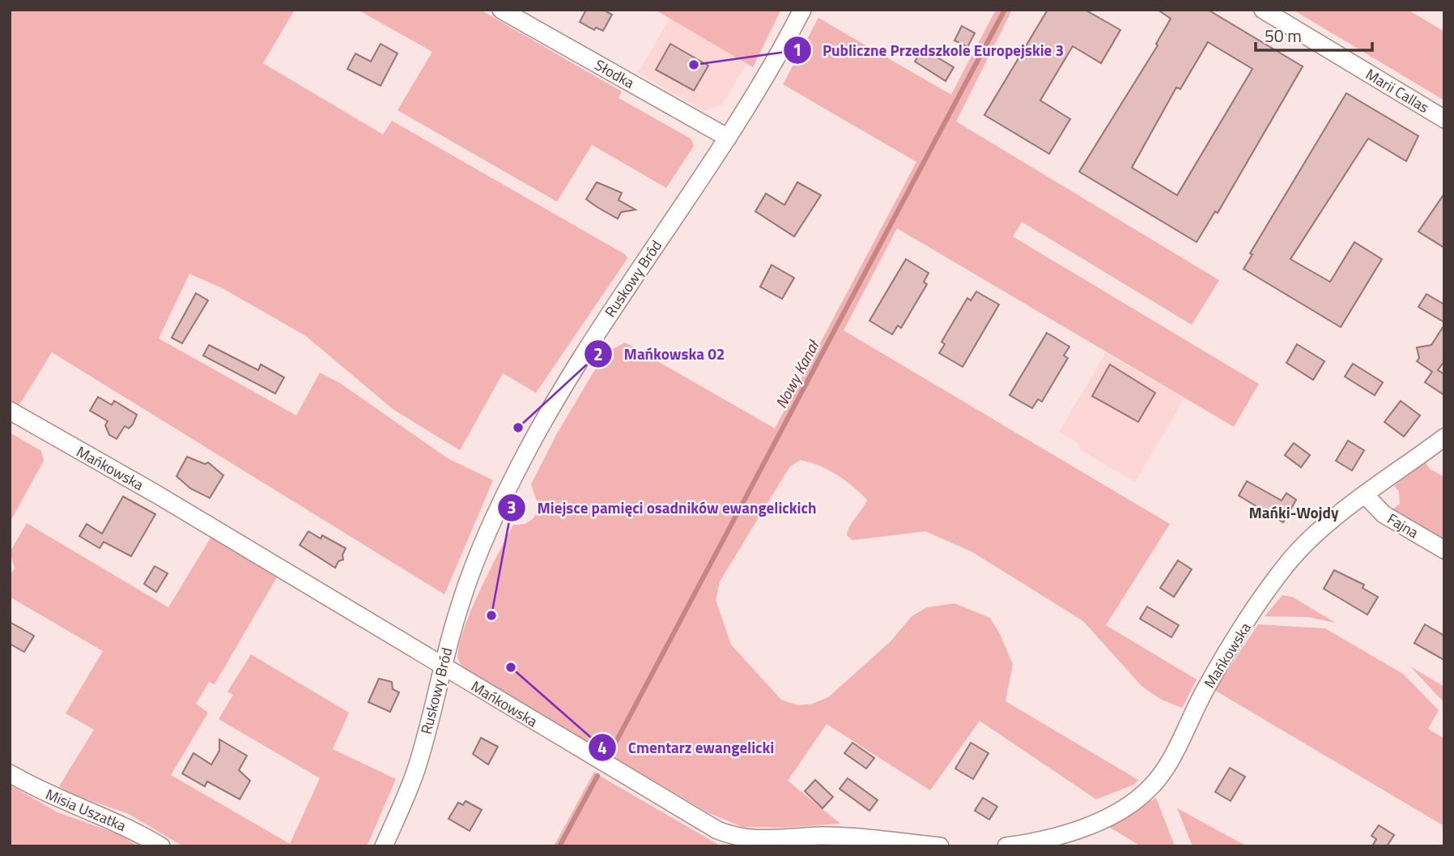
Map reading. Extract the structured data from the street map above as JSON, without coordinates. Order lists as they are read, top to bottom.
{
  "streets": {
    "street": [
      "Słodka",
      "Marii Callas",
      "Ruskowy Bród",
      "Mańkowska",
      "Fajna",
      "Misia Uszatka"
    ]
  },
  "crossings": [
    ["Słodka", "Ruskowy Bród"],
    ["Ruskowy Bród", "Mańkowska"],
    ["Mańkowska", "Fajna"]
  ],
  "districts": ["Mańki-Wojdy"],
  "water": ["Nowy Kanał"],
  "places": [
    "Publiczne Przedszkole Europejskie 3",
    "Mańkowska 02",
    "Miejsce pamięci osadników ewangelickich",
    "Cmentarz ewangelicki"
  ],
  "scale_bar": "50 m"
}
